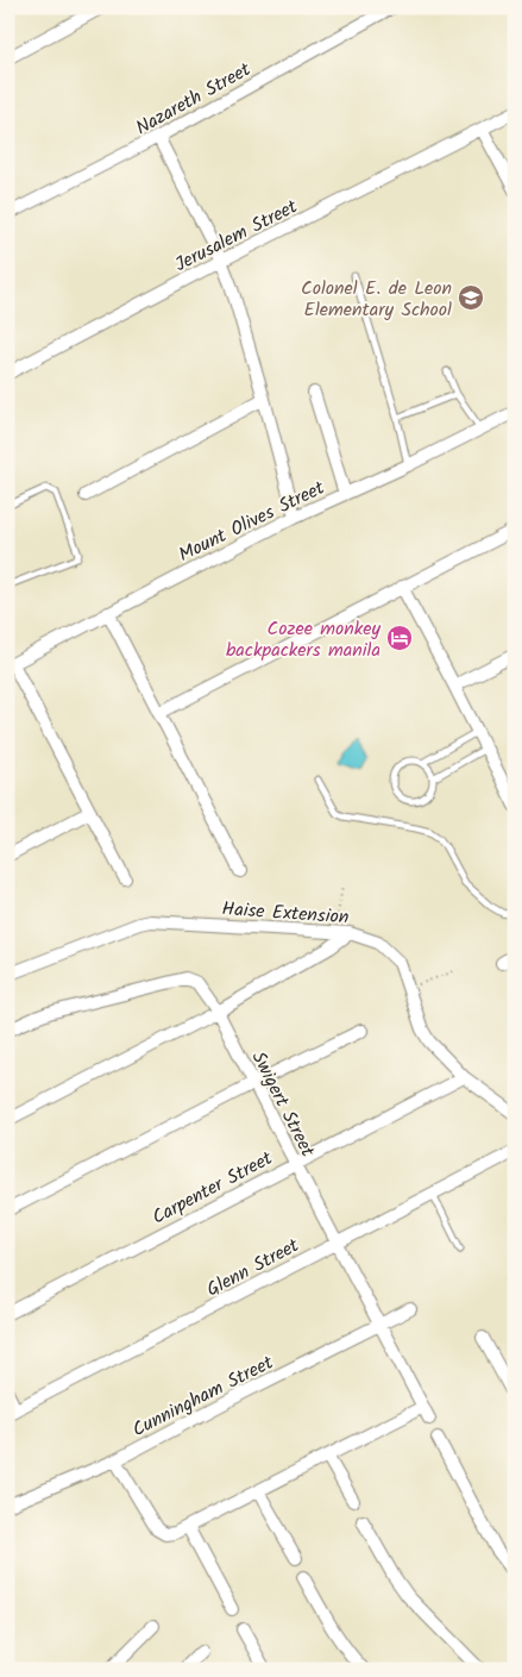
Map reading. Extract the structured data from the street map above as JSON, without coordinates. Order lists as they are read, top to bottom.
{
  "streets": {
    "street": [
      "Nazareth Street",
      "Jerusalem Street",
      "Mount Olives Street",
      "Haise Extension",
      "Swigert Street",
      "Carpenter Street",
      "Glenn Street",
      "Cunningham Street"
    ]
  },
  "crossings": [
    ["Haise Extension", "Carpenter Street"],
    ["Swigert Street", "Carpenter Street"],
    ["Swigert Street", "Glenn Street"],
    ["Swigert Street", "Cunningham Street"]
  ],
  "places": {
    "school or university": ["Colonel E. de Leon Elementary School"],
    "hotel": ["Cozee monkey backpackers manila"]
  }
}
